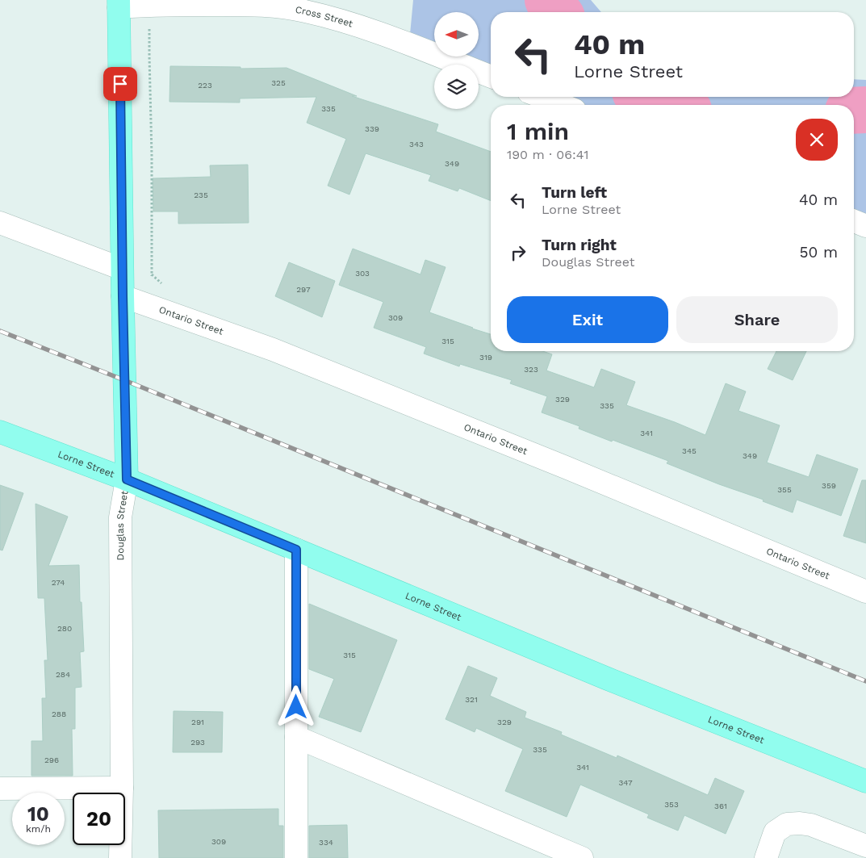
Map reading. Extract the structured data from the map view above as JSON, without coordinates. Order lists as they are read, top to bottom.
{
  "streets": {
    "main road": ["Lorne Street", "Douglas Street"],
    "street": ["Cross Street", "Ontario Street"]
  },
  "crossings": [
    ["Cross Street", "Douglas Street"],
    ["Ontario Street", "Douglas Street"],
    ["Lorne Street", "Douglas Street"]
  ],
  "house_numbers": [
    "325",
    "223",
    "335",
    "339",
    "343",
    "349",
    "235",
    "303",
    "297",
    "309",
    "315",
    "319",
    "323",
    "329",
    "335",
    "341",
    "345",
    "349",
    "359",
    "355",
    "274",
    "280",
    "315",
    "284",
    "321",
    "288",
    "291",
    "329",
    "293",
    "335",
    "296",
    "341",
    "347",
    "353",
    "361",
    "309",
    "334"
  ],
  "north": "left",
  "page": {
    "turn": ["40 m", "Lorne Street"],
    "heading": ["1 min", "190 m · 06:41"],
    "list": [
      {
        "name": "Turn left",
        "note": "Lorne Street",
        "value": "40 m"
      },
      {
        "name": "Turn right",
        "note": "Douglas Street",
        "value": "50 m"
      }
    ],
    "buttons": ["Exit", "Share"],
    "speed": "10 km/h",
    "limit": "20"
  }
}
